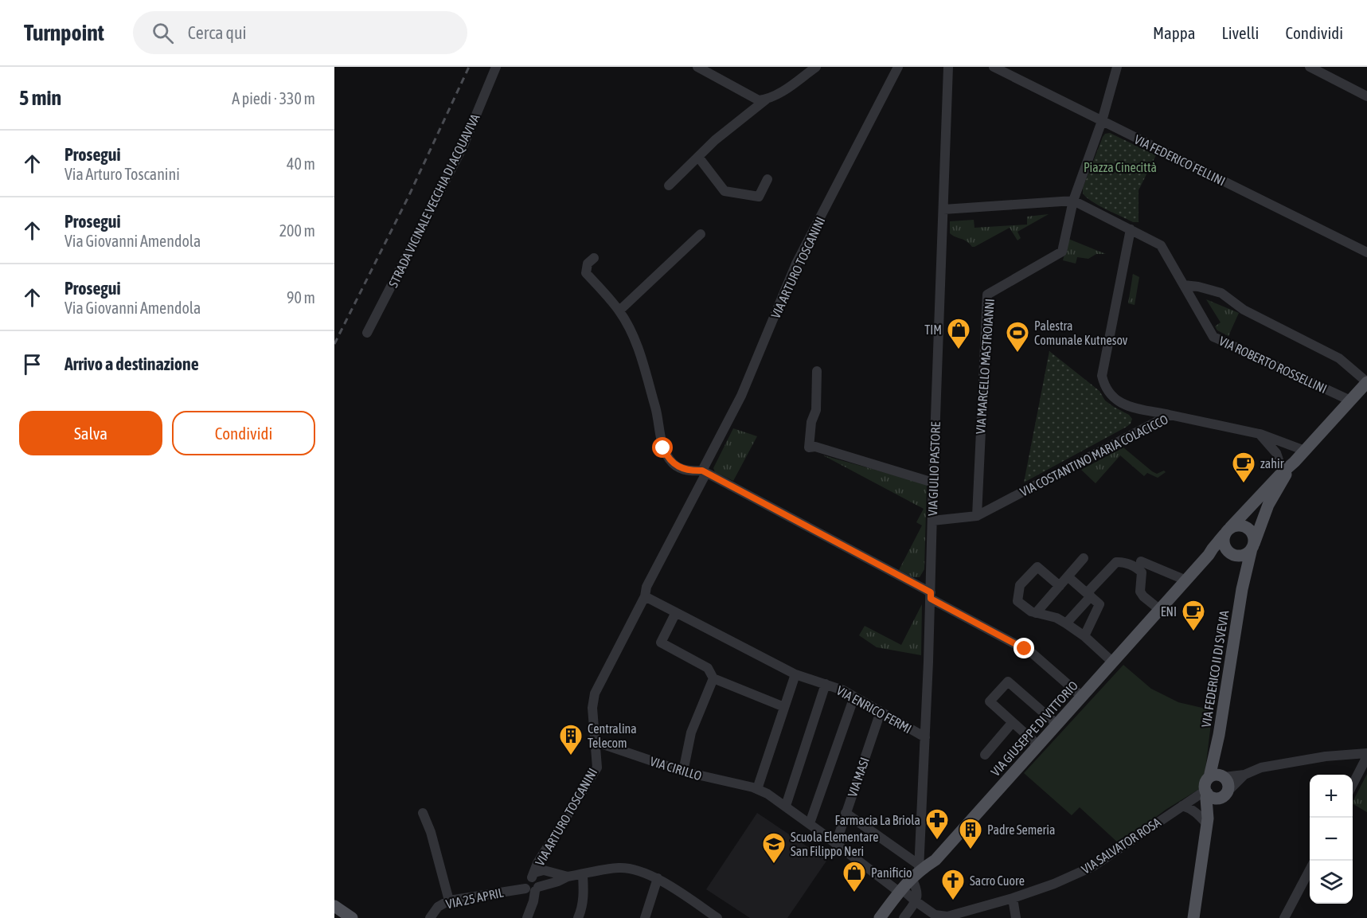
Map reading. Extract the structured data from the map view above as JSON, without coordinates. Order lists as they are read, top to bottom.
{
  "streets": {
    "main road": ["VIA FEDERICO II DI SVEVIA", "VIA GIUSEPPE DI VITTORIO"],
    "street": [
      "VIA FEDERICO FELLINI",
      "STRADA VICINALE VECCHIA DI ACQUAVIVA",
      "VIA ARTURO TOSCANINI",
      "VIA ROBERTO ROSSELLINI",
      "VIA MARCELLO MASTROIANNI",
      "VIA COSTANTINO MARIA COLACICCO",
      "VIA GIULIO PASTORE",
      "VIA ENRICO FERMI",
      "VIA CIRILLO",
      "VIA MASI",
      "VIA SALVATOR ROSA",
      "VIA 25 APRIL"
    ]
  },
  "crossings": [
    ["VIA FEDERICO FELLINI", "VIA MARCELLO MASTROIANNI"],
    ["VIA ARTURO TOSCANINI", "VIA ENRICO FERMI"],
    ["VIA ARTURO TOSCANINI", "VIA CIRILLO"],
    ["VIA ROBERTO ROSSELLINI", "VIA MARCELLO MASTROIANNI"],
    ["VIA ROBERTO ROSSELLINI", "VIA FEDERICO II DI SVEVIA"],
    ["VIA MARCELLO MASTROIANNI", "VIA COSTANTINO MARIA COLACICCO"],
    ["VIA COSTANTINO MARIA COLACICCO", "VIA GIULIO PASTORE"],
    ["VIA COSTANTINO MARIA COLACICCO", "VIA FEDERICO II DI SVEVIA"],
    ["VIA GIULIO PASTORE", "VIA ENRICO FERMI"],
    ["VIA GIULIO PASTORE", "VIA GIUSEPPE DI VITTORIO"],
    ["VIA GIULIO PASTORE", "VIA SALVATOR ROSA"],
    ["VIA FEDERICO II DI SVEVIA", "VIA GIUSEPPE DI VITTORIO"],
    ["VIA FEDERICO II DI SVEVIA", "VIA SALVATOR ROSA"],
    ["VIA ENRICO FERMI", "VIA MASI"],
    ["VIA GIUSEPPE DI VITTORIO", "VIA SALVATOR ROSA"],
    ["VIA CIRILLO", "VIA MASI"],
    ["VIA CIRILLO", "VIA SALVATOR ROSA"],
    ["VIA MASI", "VIA SALVATOR ROSA"]
  ],
  "parks": ["Piazza Cinecittà"],
  "places": {
    "shop": ["TIM", "Panificio"],
    "sports": ["Palestra Comunale Kutnesov"],
    "cafe": ["zahir", "ENI"],
    "building": ["Centralina Telecom", "Padre Semeria"],
    "pharmacy": ["Farmacia La Briola"],
    "school or university": ["Scuola Elementare San Filippo Neri"],
    "church": ["Sacro Cuore"]
  },
  "page": {
    "header": "Turnpoint",
    "search": "Cerca qui",
    "nav": ["Mappa", "Livelli", "Condividi"],
    "heading": ["5 min", "A piedi · 330 m"],
    "list": [
      ["Prosegui", "Via Arturo Toscanini", "40 m"],
      ["Prosegui", "Via Giovanni Amendola", "200 m"],
      ["Prosegui", "Via Giovanni Amendola", "90 m"],
      "Arrivo a destinazione"
    ],
    "buttons": ["Salva", "Condividi"],
    "map_buttons": ["+", "−"]
  }
}
